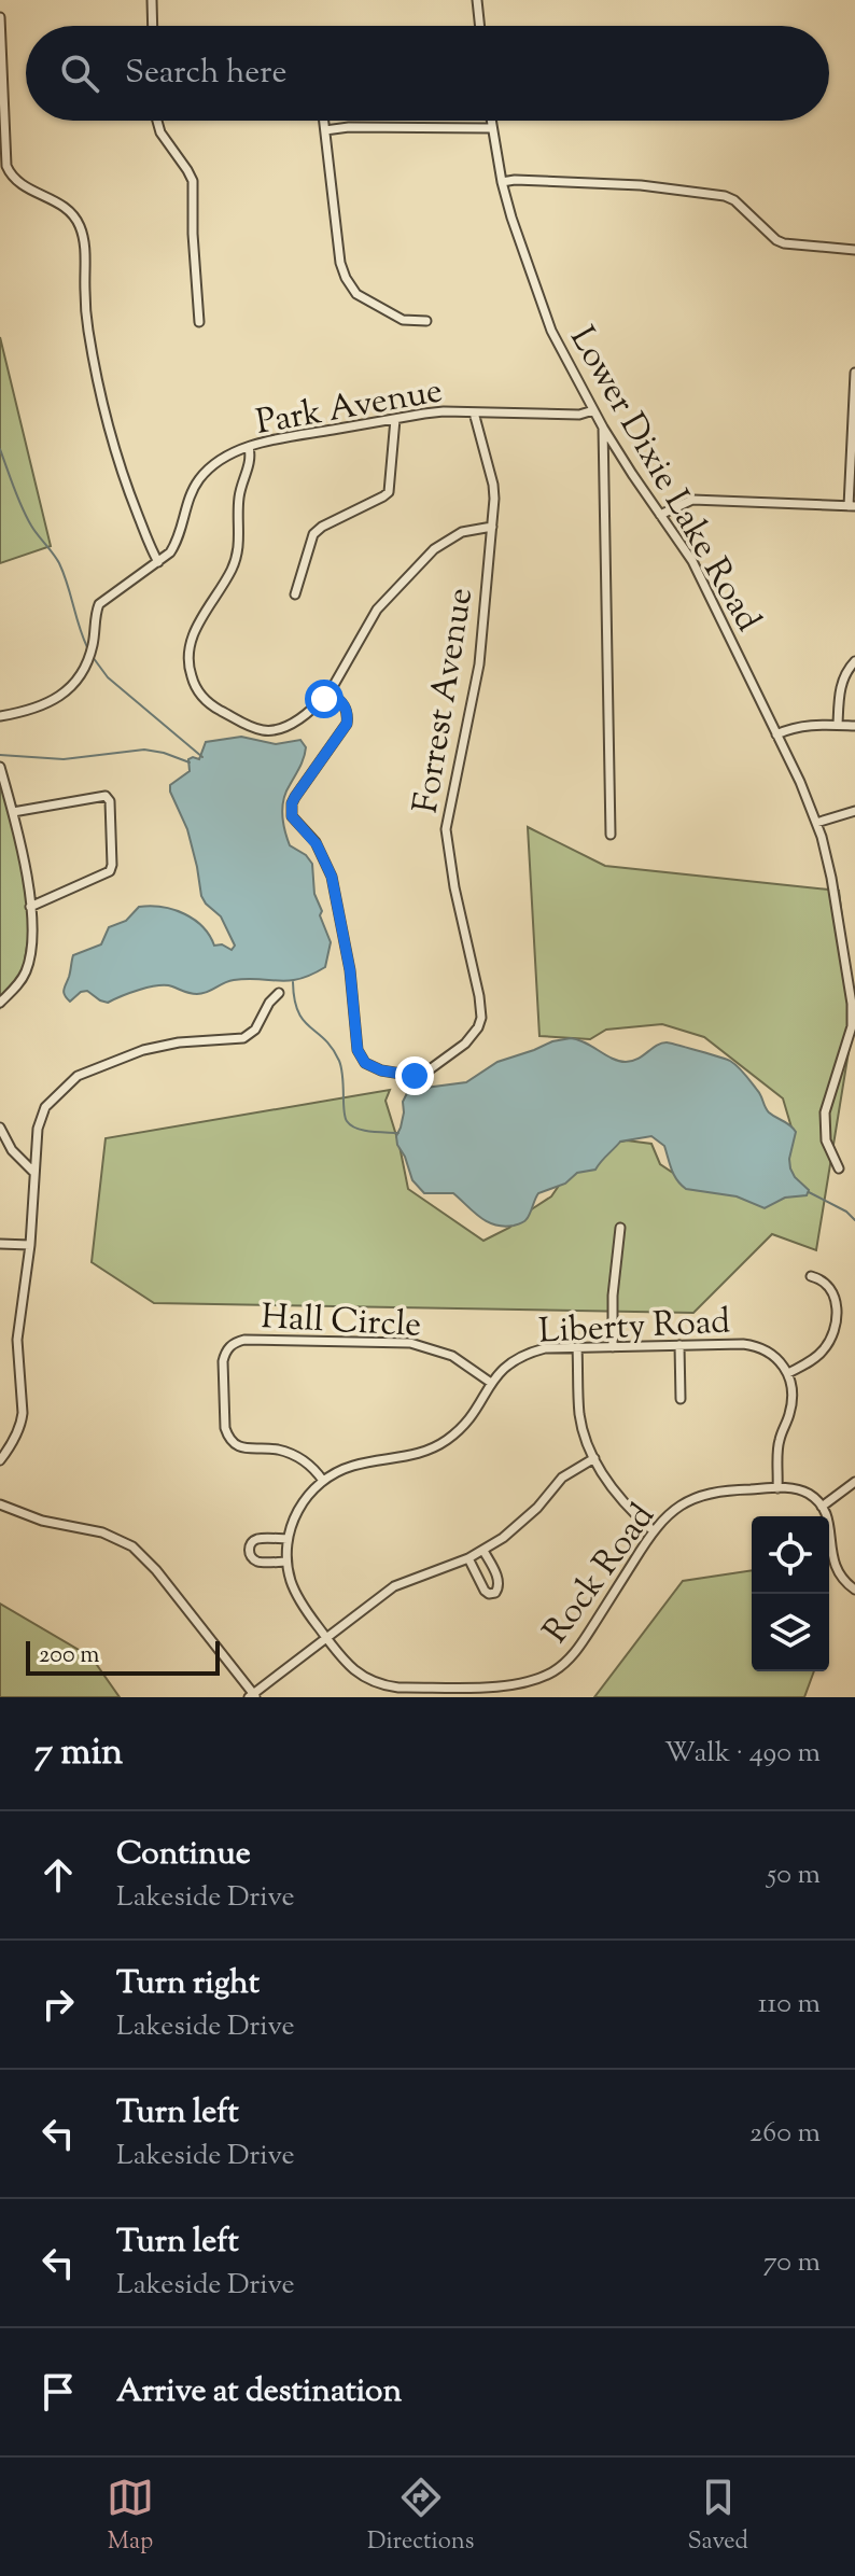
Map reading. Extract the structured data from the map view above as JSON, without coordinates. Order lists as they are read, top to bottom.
{
  "streets": {
    "street": [
      "Park Avenue",
      "Lower Dixie Lake Road",
      "Forrest Avenue",
      "Hall Circle",
      "Liberty Road",
      "Rock Road"
    ]
  },
  "crossings": [
    ["Park Avenue", "Lower Dixie Lake Road"],
    ["Park Avenue", "Forrest Avenue"],
    ["Hall Circle", "Liberty Road"],
    ["Liberty Road", "Rock Road"]
  ],
  "scale_bar": "200 m",
  "page": {
    "search": "Search here",
    "scale": "200 m",
    "heading": ["7 min", "Walk · 490 m"],
    "list": [
      ["Continue", "Lakeside Drive", "50 m"],
      ["Turn right", "Lakeside Drive", "110 m"],
      ["Turn left", "Lakeside Drive", "260 m"],
      ["Turn left", "Lakeside Drive", "70 m"],
      "Arrive at destination"
    ],
    "nav": ["Map", "Directions", "Saved"]
  }
}
